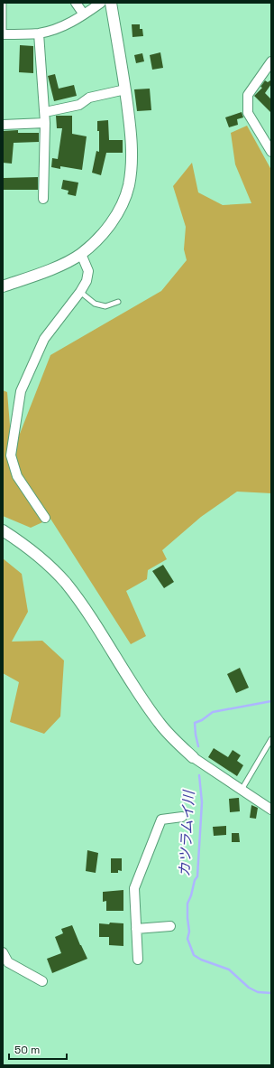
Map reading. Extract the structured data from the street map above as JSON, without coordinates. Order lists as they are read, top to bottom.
{
  "water": ["カツラムイ川"],
  "scale_bar": "50 m"
}
